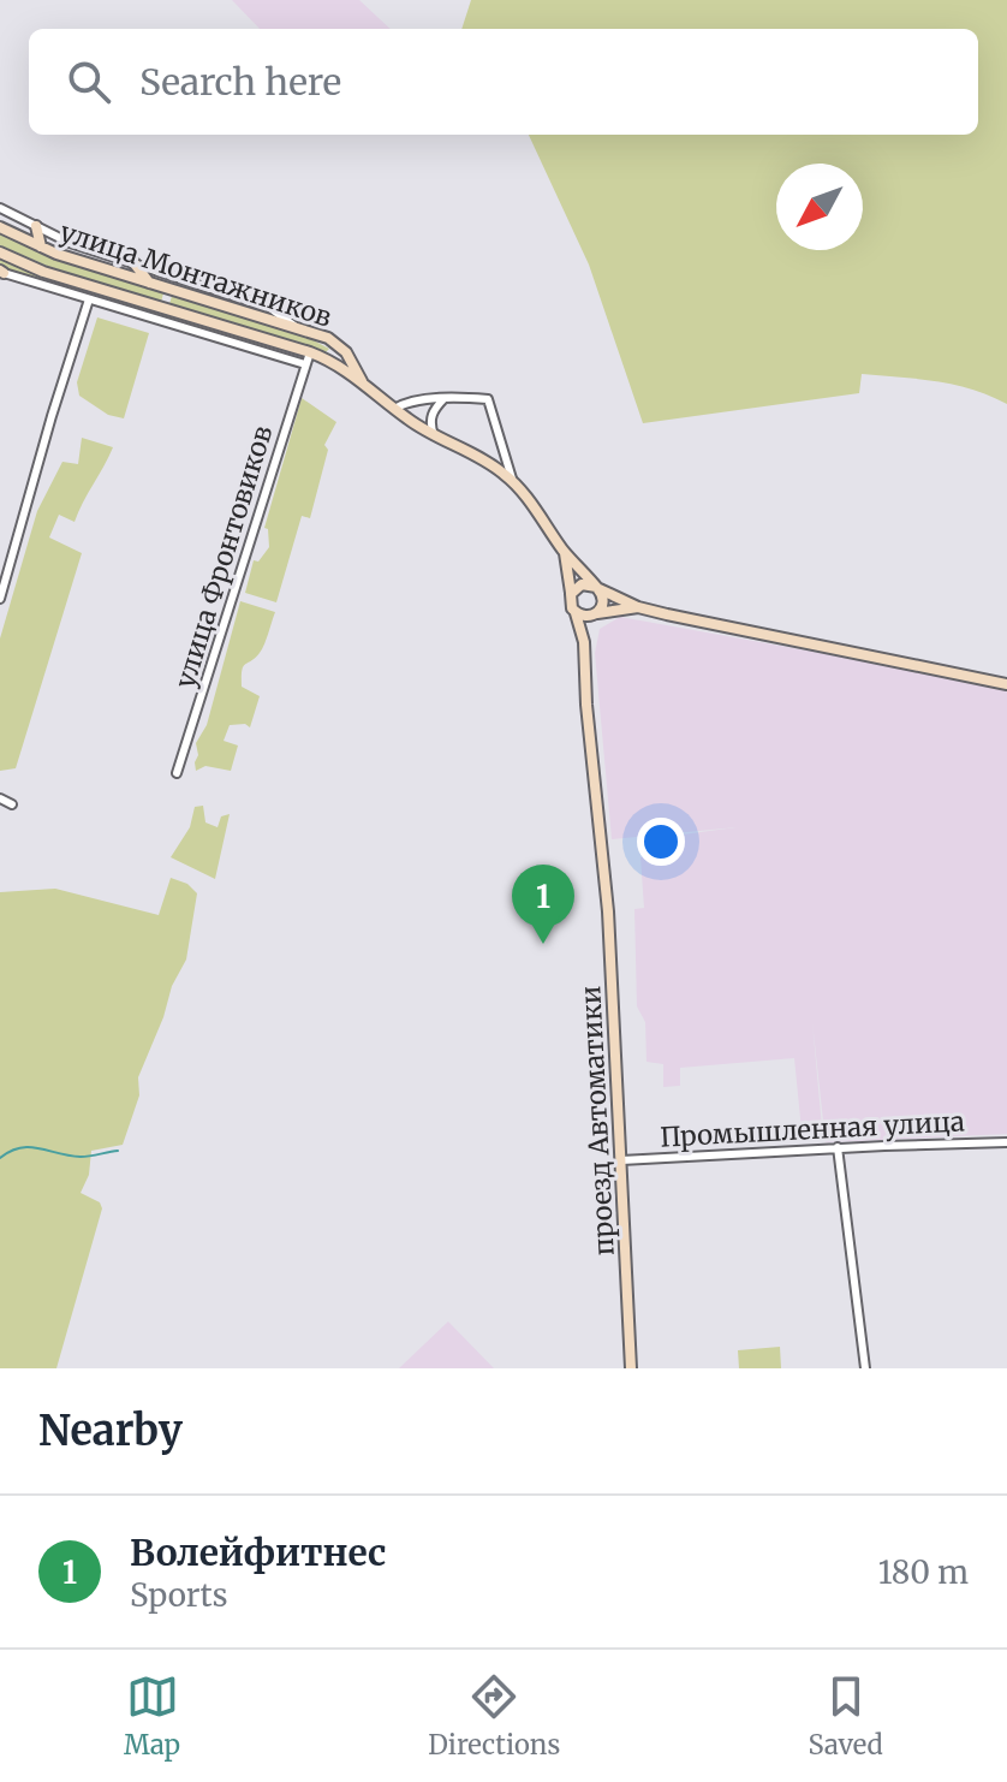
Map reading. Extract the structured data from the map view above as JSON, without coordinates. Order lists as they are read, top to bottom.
{
  "streets": {
    "main road": ["улица Монтажников", "проезд Автоматики"],
    "street": ["улица Фронтовиков", "Промышленная улица"]
  },
  "crossings": [
    ["улица Монтажников", "улица Фронтовиков"],
    ["улица Монтажников", "проезд Автоматики"],
    ["проезд Автоматики", "Промышленная улица"]
  ],
  "north": "bottom left",
  "page": {
    "search": "Search here",
    "pins": "1",
    "heading": "Nearby",
    "list": [
      {
        "mark": "1",
        "name": "Волейфитнес",
        "note": "Sports",
        "value": "180 m"
      }
    ],
    "nav": ["Map", "Directions", "Saved"]
  }
}
